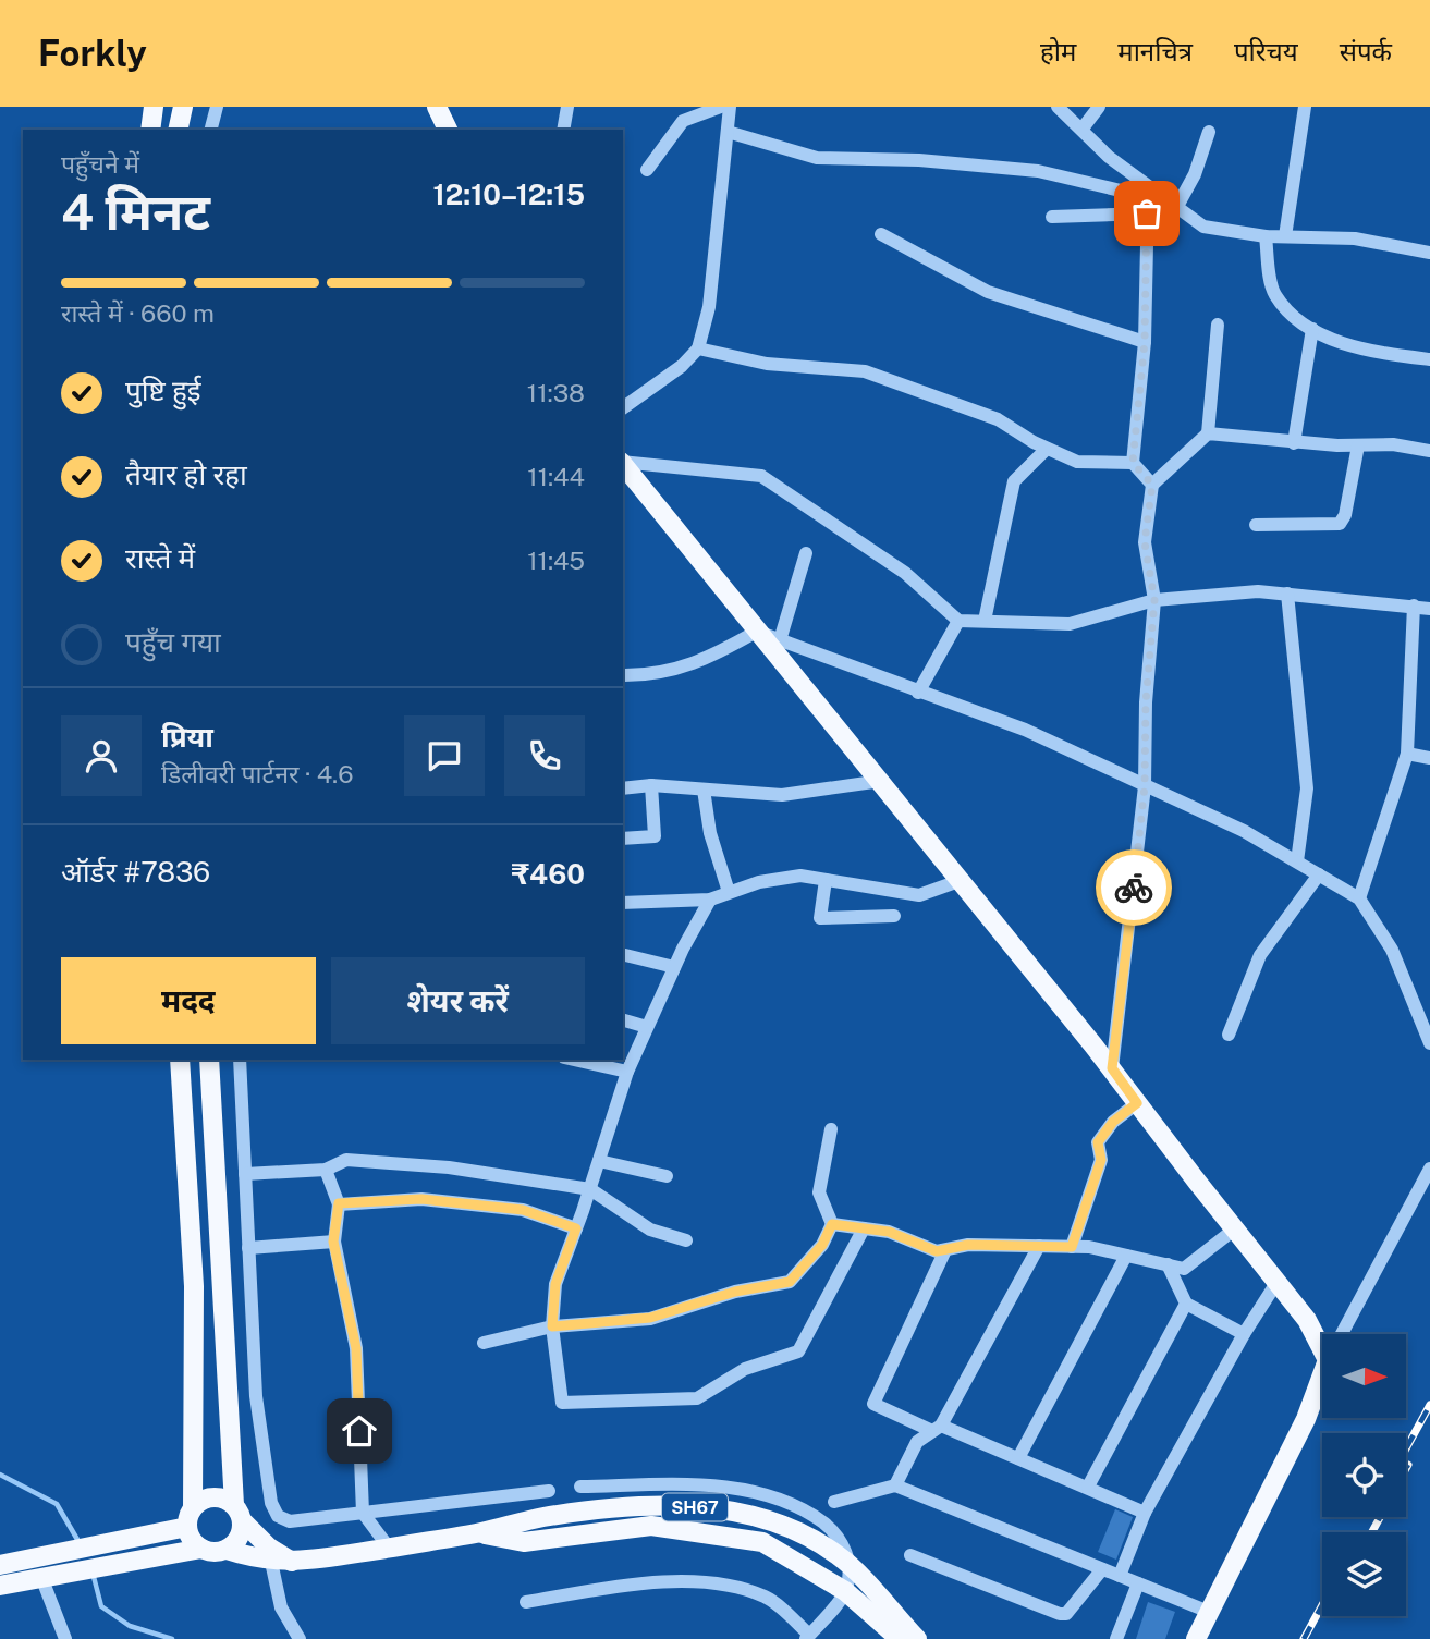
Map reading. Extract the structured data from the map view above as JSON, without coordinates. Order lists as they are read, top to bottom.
{
  "streets": {
    "main road": ["SH67"]
  },
  "north": "right",
  "page": {
    "header": "Forkly",
    "nav": [
      "होम",
      "मानचित्र",
      "परिचय",
      "संपर्क"
    ],
    "heading": ["4 मिनट", "पहुँचने में", "12:10–12:15"],
    "panel": [
      "प्रिया",
      "डिलीवरी पार्टनर · 4.6",
      "ऑर्डर #7836",
      "₹460"
    ],
    "bar": "रास्ते में · 660 m",
    "list": [
      ["पुष्टि हुई", "11:38"],
      ["तैयार हो रहा", "11:44"],
      ["रास्ते में", "11:45"],
      "पहुँच गया"
    ],
    "buttons": ["मदद", "शेयर करें"]
  }
}
